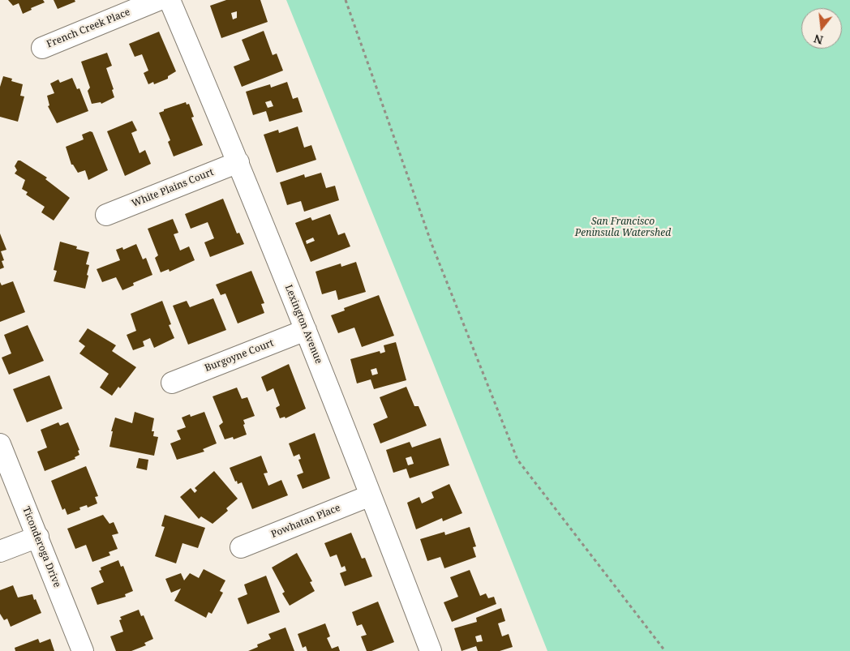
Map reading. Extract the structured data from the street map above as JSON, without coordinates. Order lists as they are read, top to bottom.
{
  "streets": {
    "street": [
      "French Creek Place",
      "White Plains Court",
      "Lexington Avenue",
      "Burgoyne Court",
      "Powhatan Place",
      "Ticonderoga Drive"
    ]
  },
  "crossings": [
    ["White Plains Court", "Lexington Avenue"],
    ["Lexington Avenue", "Burgoyne Court"],
    ["Lexington Avenue", "Powhatan Place"]
  ],
  "parks": ["San Francisco Peninsula Watershed"],
  "north": "bottom"
}
